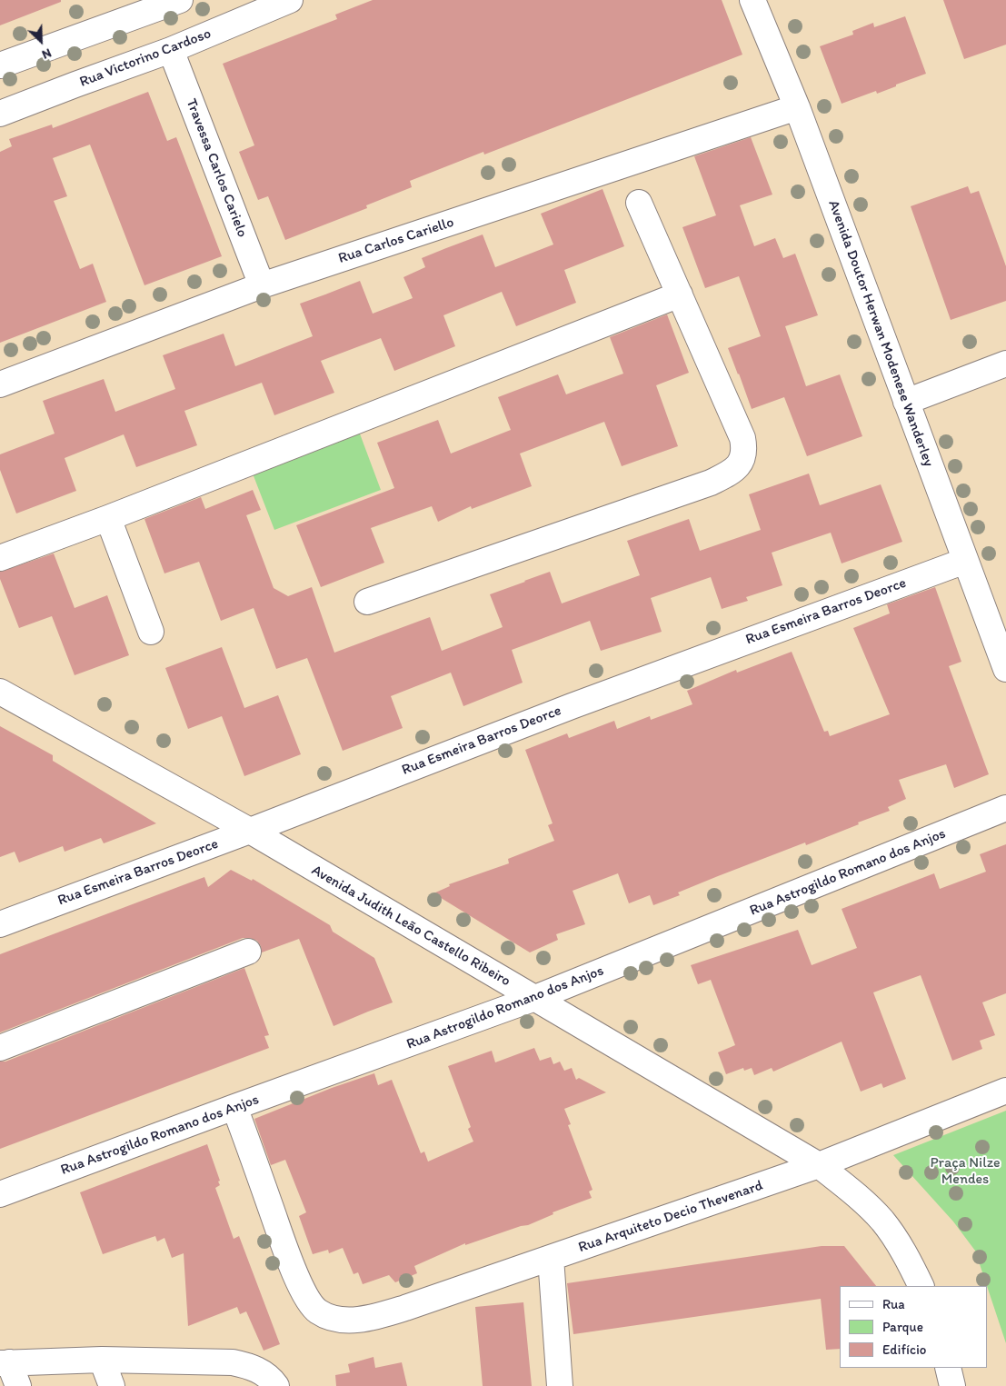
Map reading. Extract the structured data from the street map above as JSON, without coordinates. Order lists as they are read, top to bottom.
{
  "streets": {
    "street": [
      "Rua Victorino Cardoso",
      "Travessa Carlos Carielo",
      "Rua Carlos Cariello",
      "Avenida Doutor Herwan Modenese Wanderley",
      "Rua Esmeira Barros Deorce",
      "Rua Astrogildo Romano dos Anjos",
      "Avenida Judith Leão Castello Ribeiro",
      "Rua Arquiteto Decio Thevenard"
    ]
  },
  "crossings": [
    ["Rua Victorino Cardoso", "Travessa Carlos Carielo"],
    ["Travessa Carlos Carielo", "Rua Carlos Cariello"],
    ["Rua Carlos Cariello", "Avenida Doutor Herwan Modenese Wanderley"],
    ["Avenida Doutor Herwan Modenese Wanderley", "Rua Esmeira Barros Deorce"],
    ["Rua Esmeira Barros Deorce", "Avenida Judith Leão Castello Ribeiro"],
    ["Rua Astrogildo Romano dos Anjos", "Avenida Judith Leão Castello Ribeiro"],
    ["Rua Astrogildo Romano dos Anjos", "Rua Arquiteto Decio Thevenard"],
    ["Avenida Judith Leão Castello Ribeiro", "Rua Arquiteto Decio Thevenard"]
  ],
  "parks": ["Praça Nilze Mendes"],
  "legend": ["Rua", "Parque", "Edifício"],
  "north": "bottom right"
}
